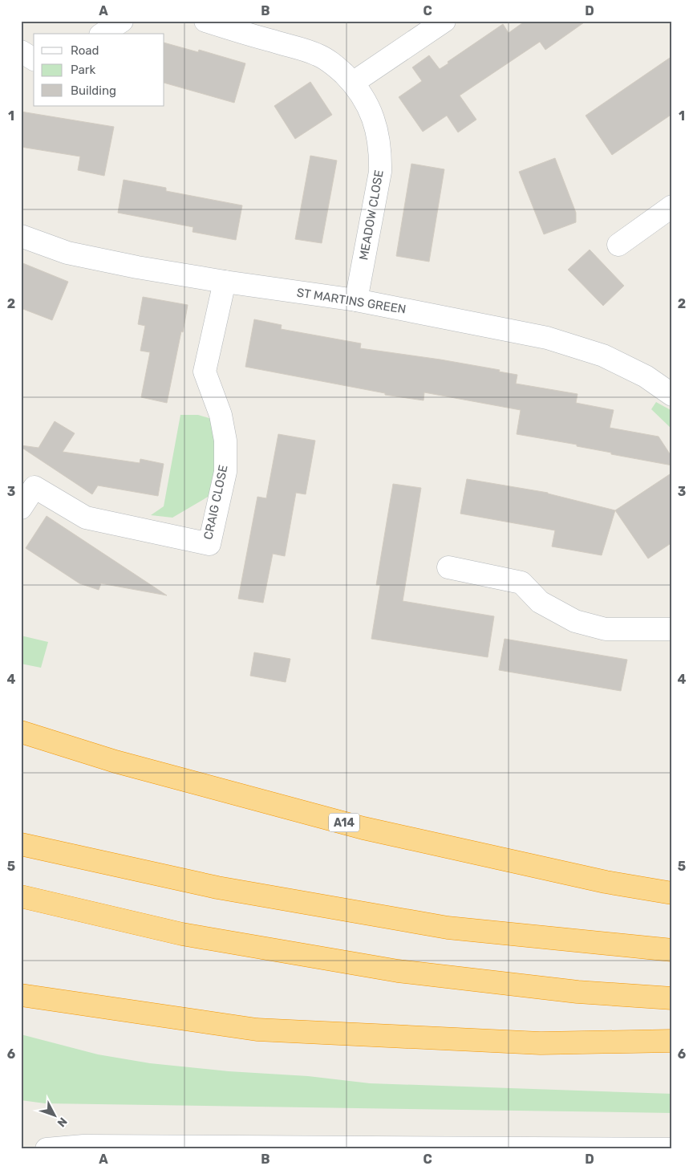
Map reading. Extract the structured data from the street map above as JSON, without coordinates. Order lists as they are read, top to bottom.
{
  "streets": {
    "highway": ["A14"],
    "street": ["MEADOW CLOSE", "ST MARTINS GREEN", "CRAIG CLOSE"]
  },
  "crossings": [
    ["MEADOW CLOSE", "ST MARTINS GREEN"],
    ["ST MARTINS GREEN", "CRAIG CLOSE"]
  ],
  "legend": ["Road", "Park", "Building"],
  "north": "bottom right",
  "grid": {
    "columns": [
      "A",
      "B",
      "C",
      "D"
    ],
    "rows": [
      "1",
      "2",
      "3",
      "4",
      "5",
      "6"
    ]
  }
}
